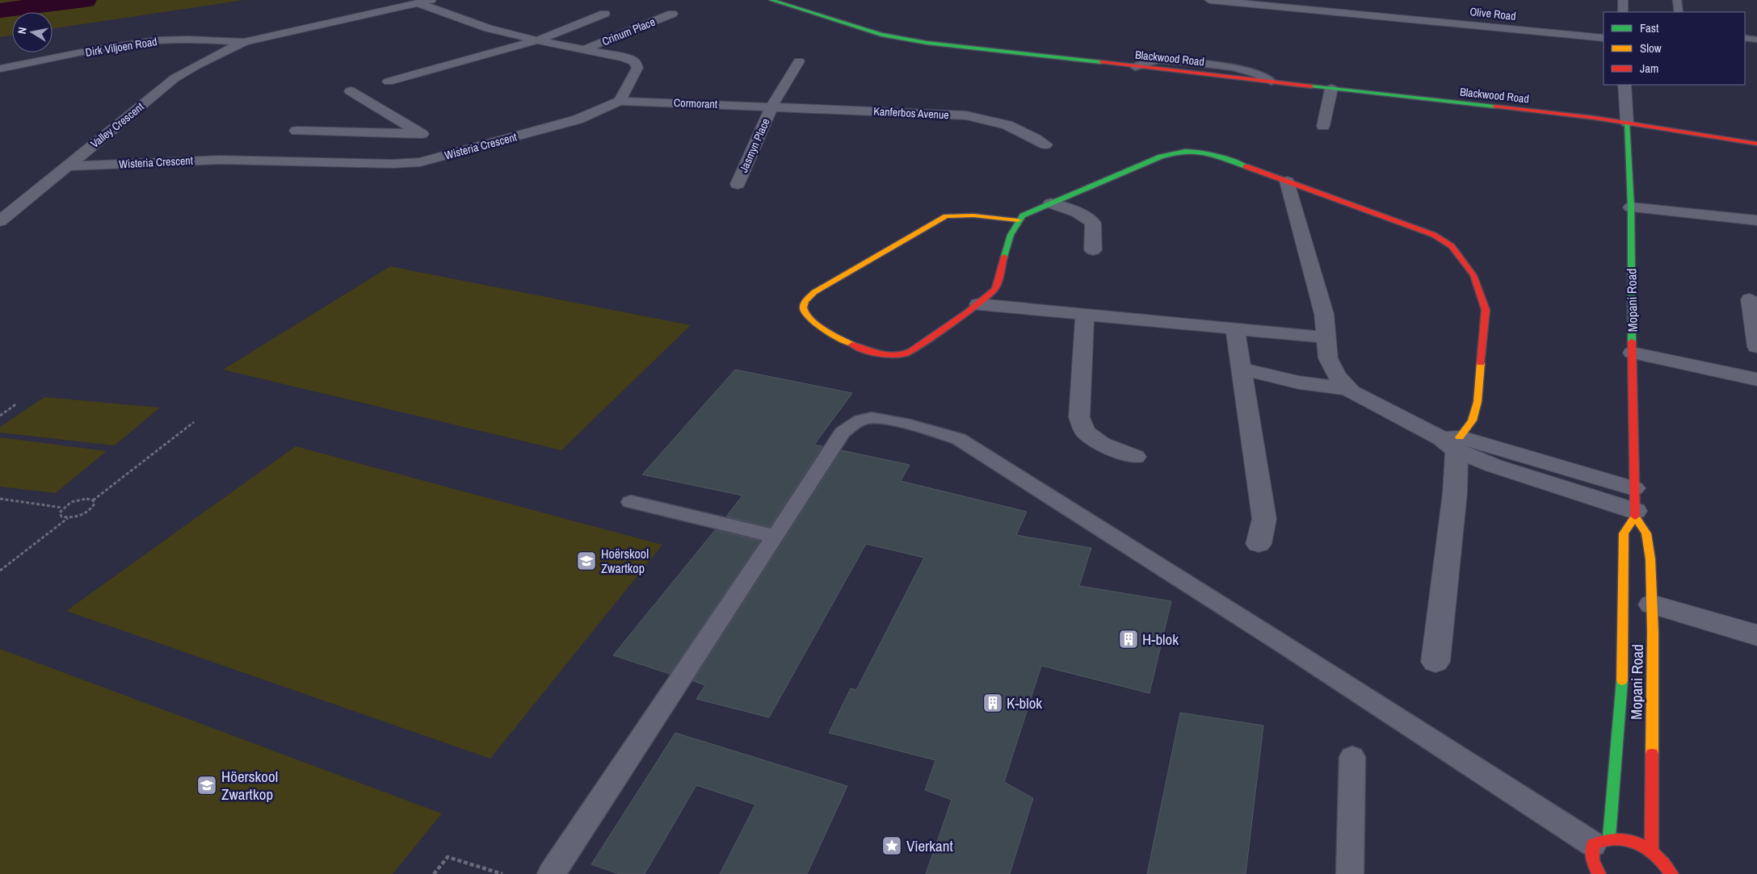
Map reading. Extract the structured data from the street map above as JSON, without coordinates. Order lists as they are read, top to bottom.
{
  "streets": {
    "street": [
      "Olive Road",
      "Crinum Place",
      "Dirk Viljoen Road",
      "Blackwood Road",
      "Cormorant",
      "Kanferbos Avenue",
      "Valley Crescent",
      "Jasmyn Place",
      "Wisteria Crescent",
      "Mopani Road"
    ]
  },
  "crossings": [
    ["Dirk Viljoen Road", "Valley Crescent"],
    ["Blackwood Road", "Mopani Road"],
    ["Cormorant", "Kanferbos Avenue"],
    ["Cormorant", "Jasmyn Place"],
    ["Cormorant", "Wisteria Crescent"],
    ["Kanferbos Avenue", "Jasmyn Place"],
    ["Valley Crescent", "Wisteria Crescent"]
  ],
  "places": {
    "school or university": ["Hoërskool Zwartkop", "Höerskool Zwartkop"],
    "building": ["H-blok", "K-blok"],
    "place": ["Vierkant"]
  },
  "legend": ["Fast", "Slow", "Jam"],
  "north": "left"
}
